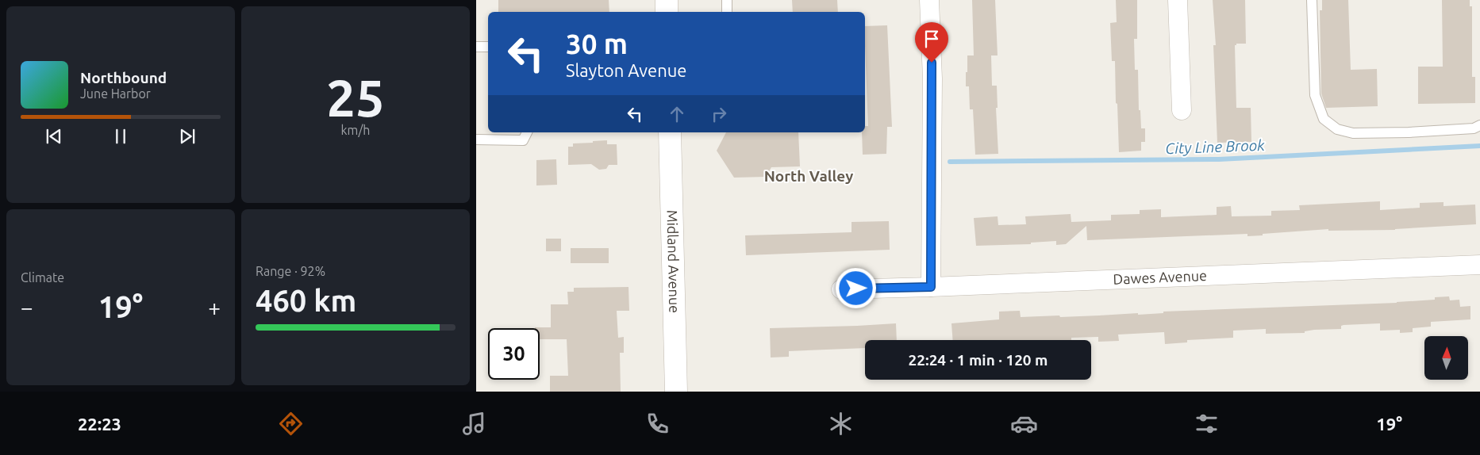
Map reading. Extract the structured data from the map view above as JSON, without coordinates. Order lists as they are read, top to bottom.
{
  "streets": {
    "street": ["Midland Avenue", "Dawes Avenue"]
  },
  "districts": ["North Valley"],
  "water": ["City Line Brook"],
  "north": "top",
  "page": {
    "tile": [
      ["25", "km/h"],
      "Climate",
      ["Range · 92%", "460 km"]
    ],
    "turn": ["30 m", "Slayton Avenue"],
    "song": ["Northbound", "June Harbor"],
    "heat": ["−", "19°", "+"],
    "limit": "30",
    "trip": "22:24 · 1 min · 120 m",
    "tabs": ["22:23", "19°"]
  }
}
